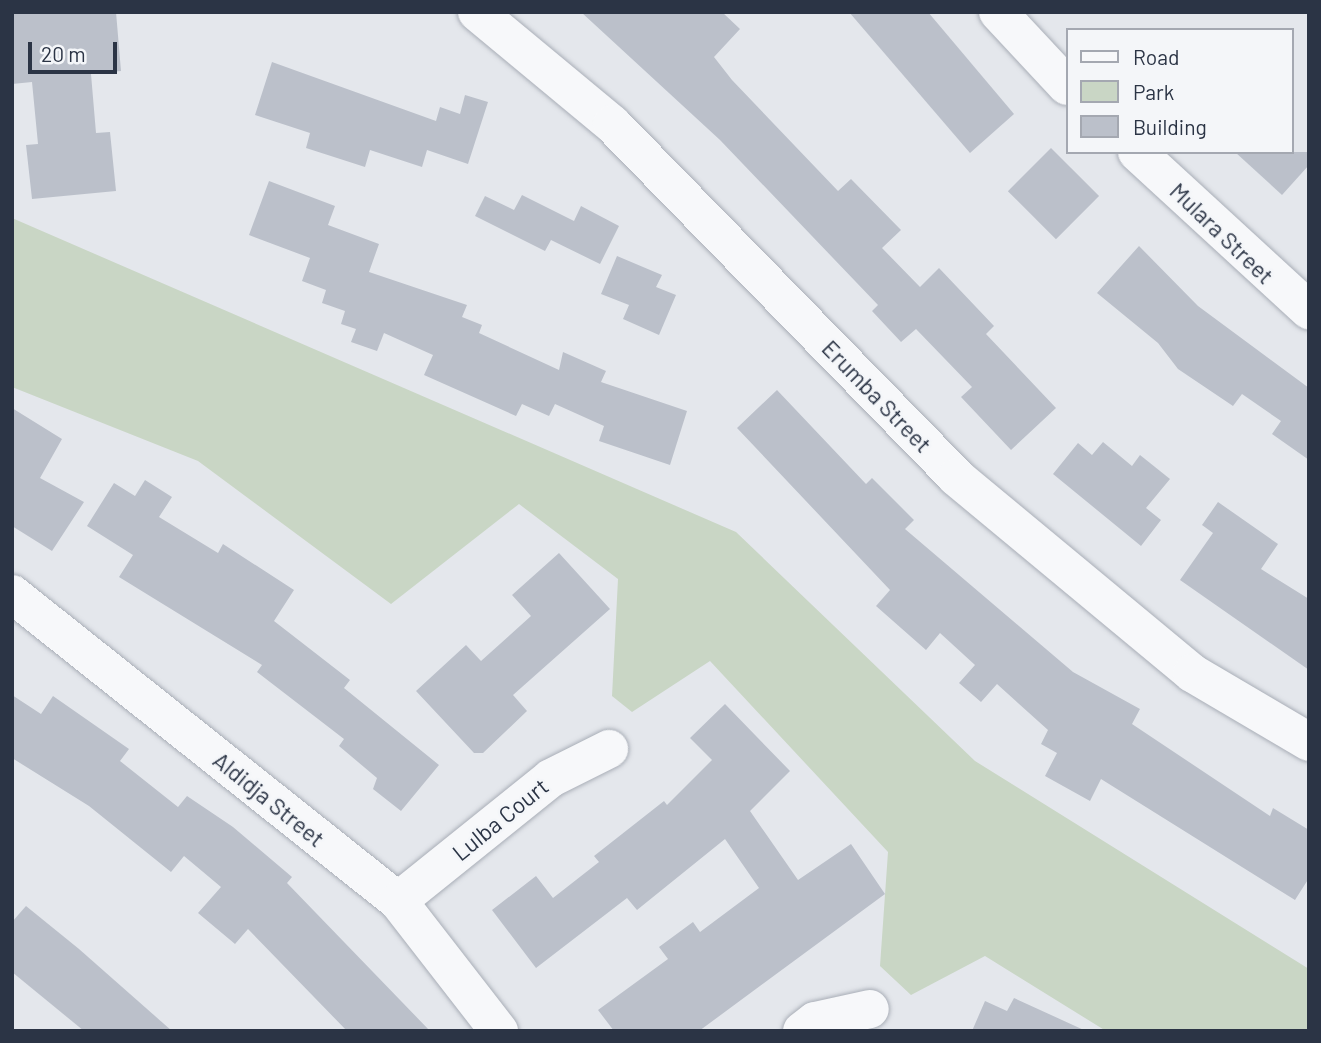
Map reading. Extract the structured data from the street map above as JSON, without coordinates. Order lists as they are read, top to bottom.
{
  "streets": {
    "street": [
      "Mulara Street",
      "Erumba Street",
      "Aldidja Street",
      "Lulba Court"
    ]
  },
  "crossings": [
    ["Aldidja Street", "Lulba Court"]
  ],
  "legend": ["Road", "Park", "Building"],
  "scale_bar": "20 m"
}
